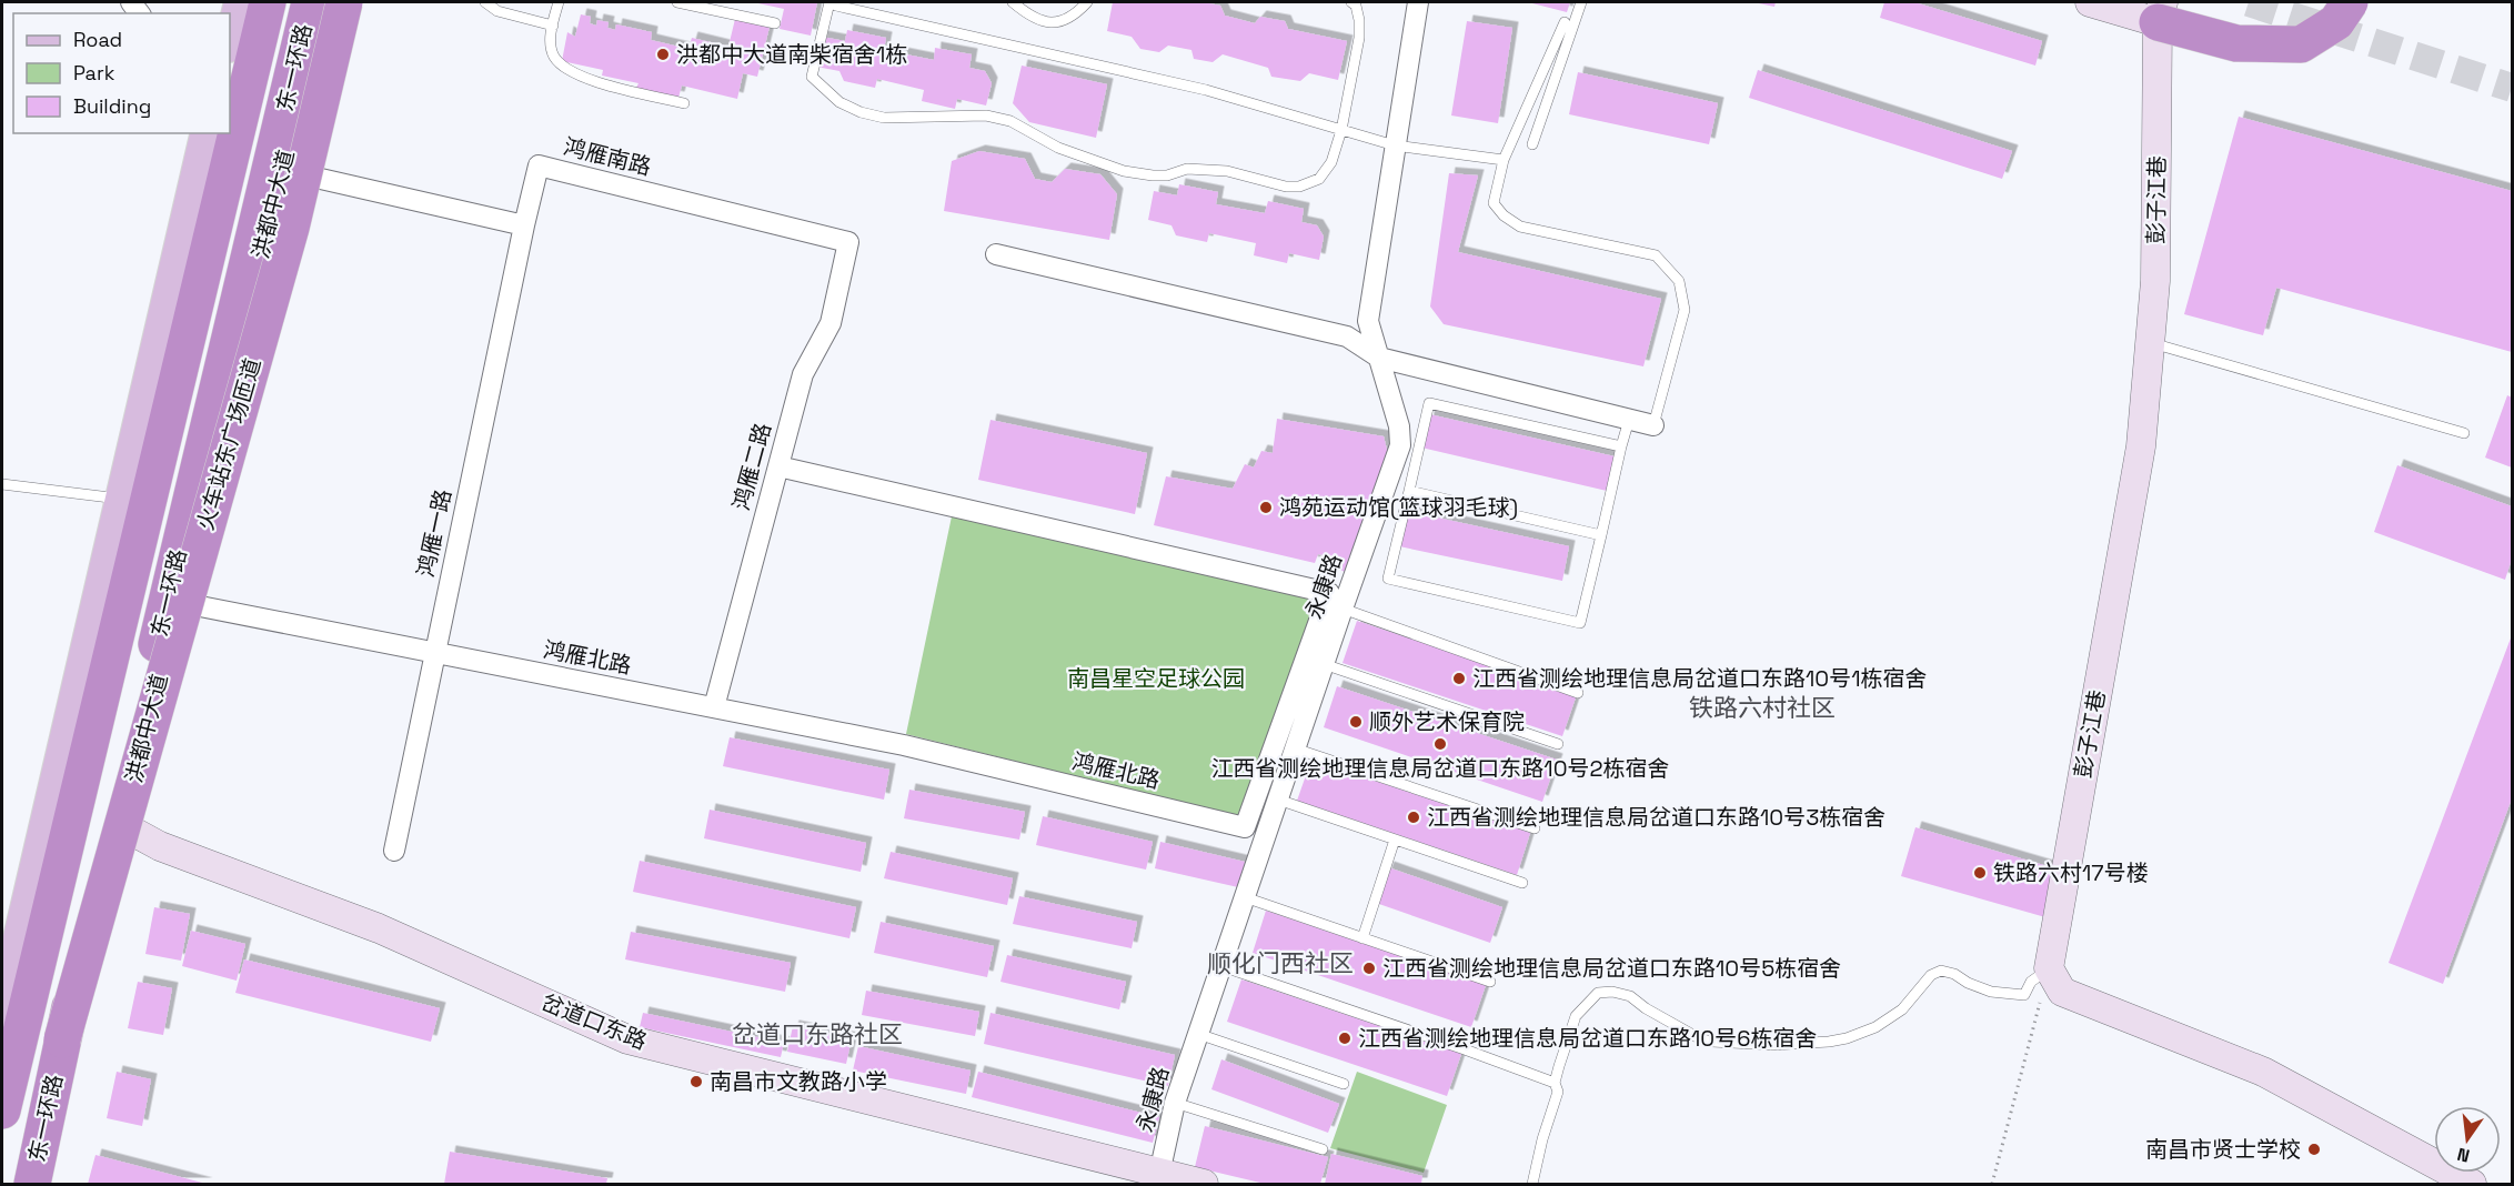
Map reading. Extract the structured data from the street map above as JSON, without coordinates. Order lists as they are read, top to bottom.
{
  "streets": {
    "highway": ["东一环路", "火车站东广场匝道"],
    "main road": ["洪都中大道"],
    "street": [
      "鸿雁南路",
      "彭子江巷",
      "鸿雁二路",
      "鸿雁一路",
      "永康路",
      "鸿雁北路",
      "岔道口东路"
    ]
  },
  "crossings": [
    ["东一环路", "洪都中大道"],
    ["东一环路", "火车站东广场匝道"],
    ["鸿雁南路", "鸿雁二路"],
    ["鸿雁南路", "鸿雁一路"],
    ["洪都中大道", "鸿雁北路"],
    ["洪都中大道", "岔道口东路"],
    ["鸿雁二路", "鸿雁北路"],
    ["鸿雁一路", "鸿雁北路"],
    ["永康路", "岔道口东路"]
  ],
  "districts": ["铁路六村社区", "顺化门西社区", "岔道口东路社区"],
  "parks": ["南昌星空足球公园"],
  "places": [
    "洪都中大道南柴宿舍1栋",
    "鸿苑运动馆(篮球羽毛球)",
    "江西省测绘地理信息局岔道口东路10号1栋宿舍",
    "顺外艺术保育院",
    "江西省测绘地理信息局岔道口东路10号2栋宿舍",
    "江西省测绘地理信息局岔道口东路10号3栋宿舍",
    "铁路六村17号楼",
    "江西省测绘地理信息局岔道口东路10号5栋宿舍",
    "江西省测绘地理信息局岔道口东路10号6栋宿舍",
    "南昌市文教路小学",
    "南昌市贤士学校"
  ],
  "legend": ["Road", "Park", "Building"],
  "north": "bottom"
}
